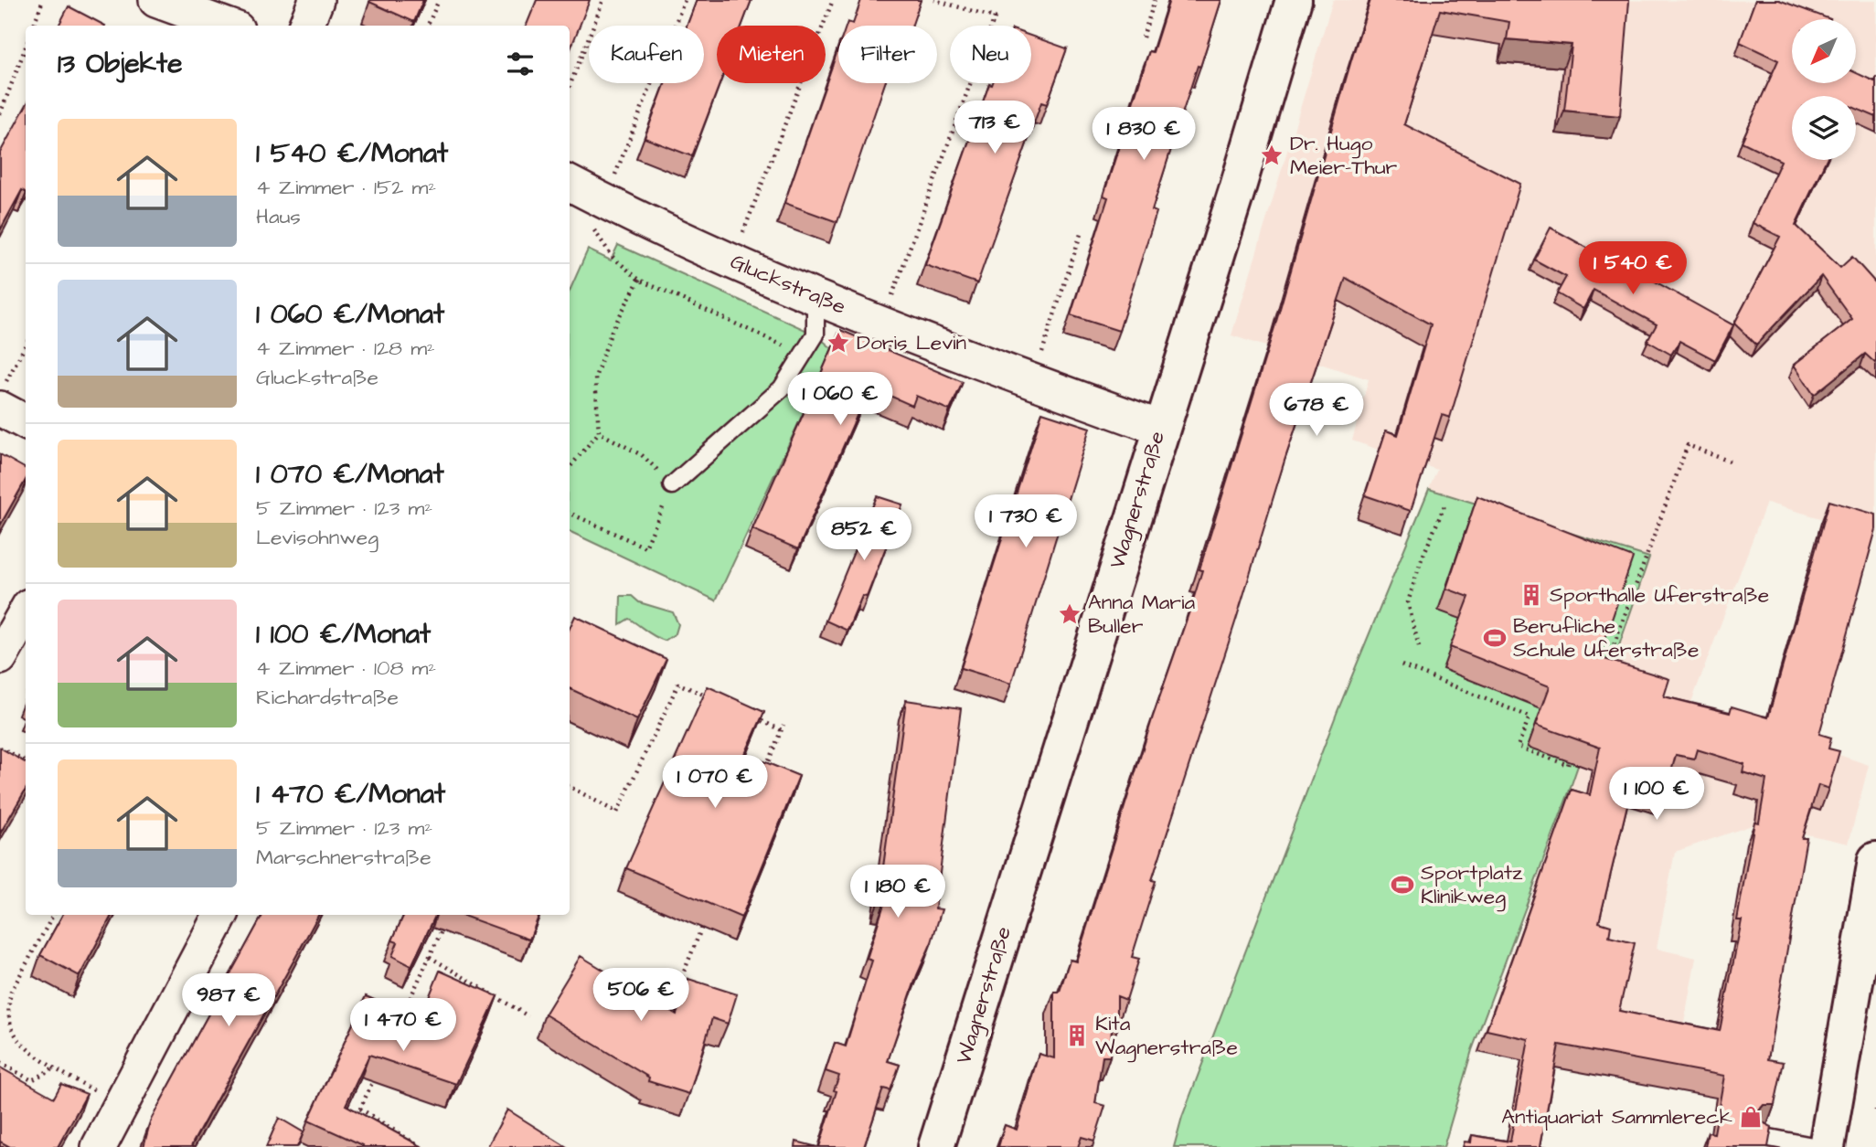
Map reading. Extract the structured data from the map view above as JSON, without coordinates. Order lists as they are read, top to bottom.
{
  "streets": {
    "main road": ["Wagnerstraße"],
    "street": ["Gluckstraße"]
  },
  "crossings": [
    ["Gluckstraße", "Wagnerstraße"]
  ],
  "places": {
    "place": ["Dr. Hugo Meier-Thur", "Doris Levin", "Anna Maria Buller"],
    "building": ["Sporthalle Uferstraße", "Kita Wagnerstraße"],
    "sports": ["Berufliche Schule Uferstraße", "Sportplatz Klinikweg"],
    "shop": ["Antiquariat Sammlereck"]
  },
  "north": "bottom left",
  "page": {
    "chip": [
      "Kaufen",
      "Mieten",
      "Filter",
      "Neu"
    ],
    "heading": "13 Objekte",
    "price": [
      "713 €",
      "1 830 €",
      "1 540 €",
      "1 060 €",
      "678 €",
      "1 730 €",
      "852 €",
      "1 070 €",
      "1 100 €",
      "1 180 €",
      "506 €",
      "987 €",
      "1 470 €"
    ],
    "list": [
      {
        "name": "1 540 €/Monat",
        "note": "4 Zimmer · 152 m² · Haus"
      },
      {
        "name": "1 060 €/Monat",
        "note": "4 Zimmer · 128 m² · Gluckstraße"
      },
      {
        "name": "1 070 €/Monat",
        "note": "5 Zimmer · 123 m² · Levisohnweg"
      },
      {
        "name": "1 100 €/Monat",
        "note": "4 Zimmer · 108 m² · Richardstraße"
      },
      {
        "name": "1 470 €/Monat",
        "note": "5 Zimmer · 123 m² · Marschnerstraße"
      }
    ]
  }
}
